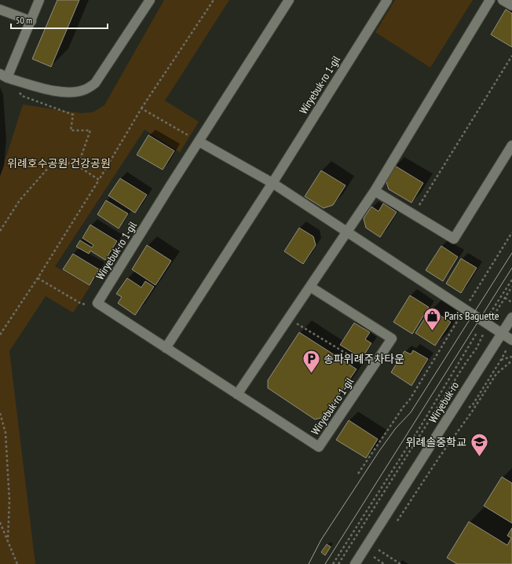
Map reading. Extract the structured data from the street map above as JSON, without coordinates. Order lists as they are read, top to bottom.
{
  "streets": {
    "street": ["Wiryebuk-ro 1-gil", "Wiryebuk-ro"]
  },
  "parks": ["위례호수공원 건강공원"],
  "places": {
    "shop": ["Paris Baguette"],
    "parking": ["송파위례주차타운"],
    "school or university": ["위례솔중학교"]
  },
  "scale_bar": "50 m"
}
